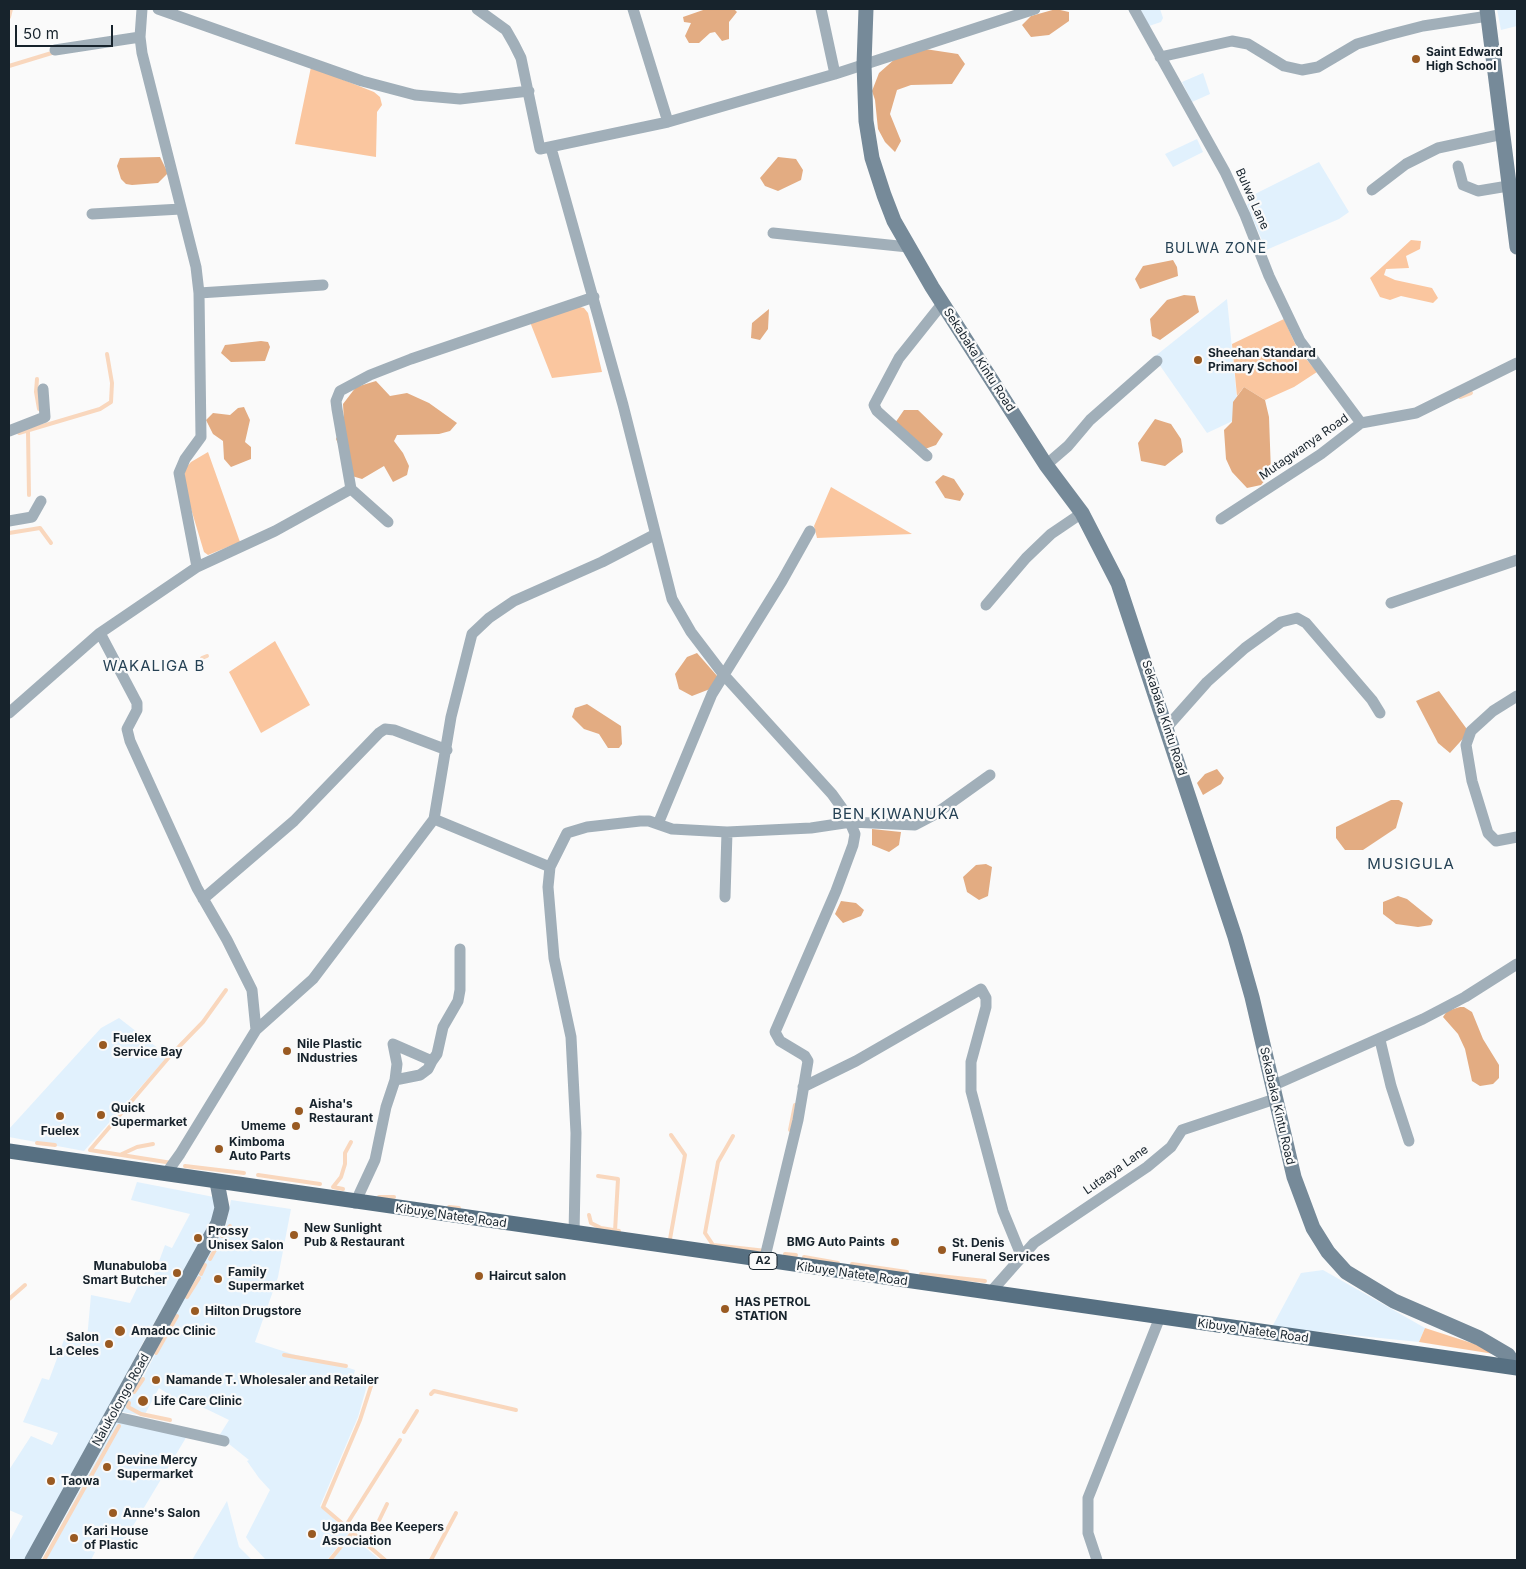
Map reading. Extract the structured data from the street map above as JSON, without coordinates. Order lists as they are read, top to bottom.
{
  "streets": {
    "main road": ["Kibuye Natete Road", "A2"],
    "street": [
      "Bulwa Lane",
      "Sekabaka Kintu Road",
      "Mutagwanya Road",
      "Lutaaya Lane",
      "Nalukolongo Road"
    ]
  },
  "crossings": [
    ["Bulwa Lane", "Mutagwanya Road"],
    ["Sekabaka Kintu Road", "Lutaaya Lane"],
    ["Sekabaka Kintu Road", "Kibuye Natete Road"],
    ["Lutaaya Lane", "Kibuye Natete Road"],
    ["Kibuye Natete Road", "Nalukolongo Road"]
  ],
  "districts": [
    "BULWA ZONE",
    "WAKALIGA B",
    "BEN KIWANUKA",
    "MUSIGULA"
  ],
  "places": [
    "Saint Edward High School",
    "Sheehan Standard Primary School",
    "Fuelex Service Bay",
    "Nile Plastic INdustries",
    "Aisha's Restaurant",
    "Quick Supermarket",
    "Fuelex",
    "Umeme",
    "Kimboma Auto Parts",
    "New Sunlight Pub & Restaurant",
    "Prossy Unisex Salon",
    "BMG Auto Paints",
    "St. Denis Funeral Services",
    "Munabuloba Smart Butcher",
    "Haircut salon",
    "Family Supermarket",
    "HAS PETROL STATION",
    "Hilton Drugstore",
    "Amadoc Clinic",
    "Salon La Celes",
    "Namande T. Wholesaler and Retailer",
    "Life Care Clinic",
    "Devine Mercy Supermarket",
    "Taowa",
    "Anne's Salon",
    "Uganda Bee Keepers Association",
    "Kari House of Plastic"
  ],
  "scale_bar": "50 m"
}
